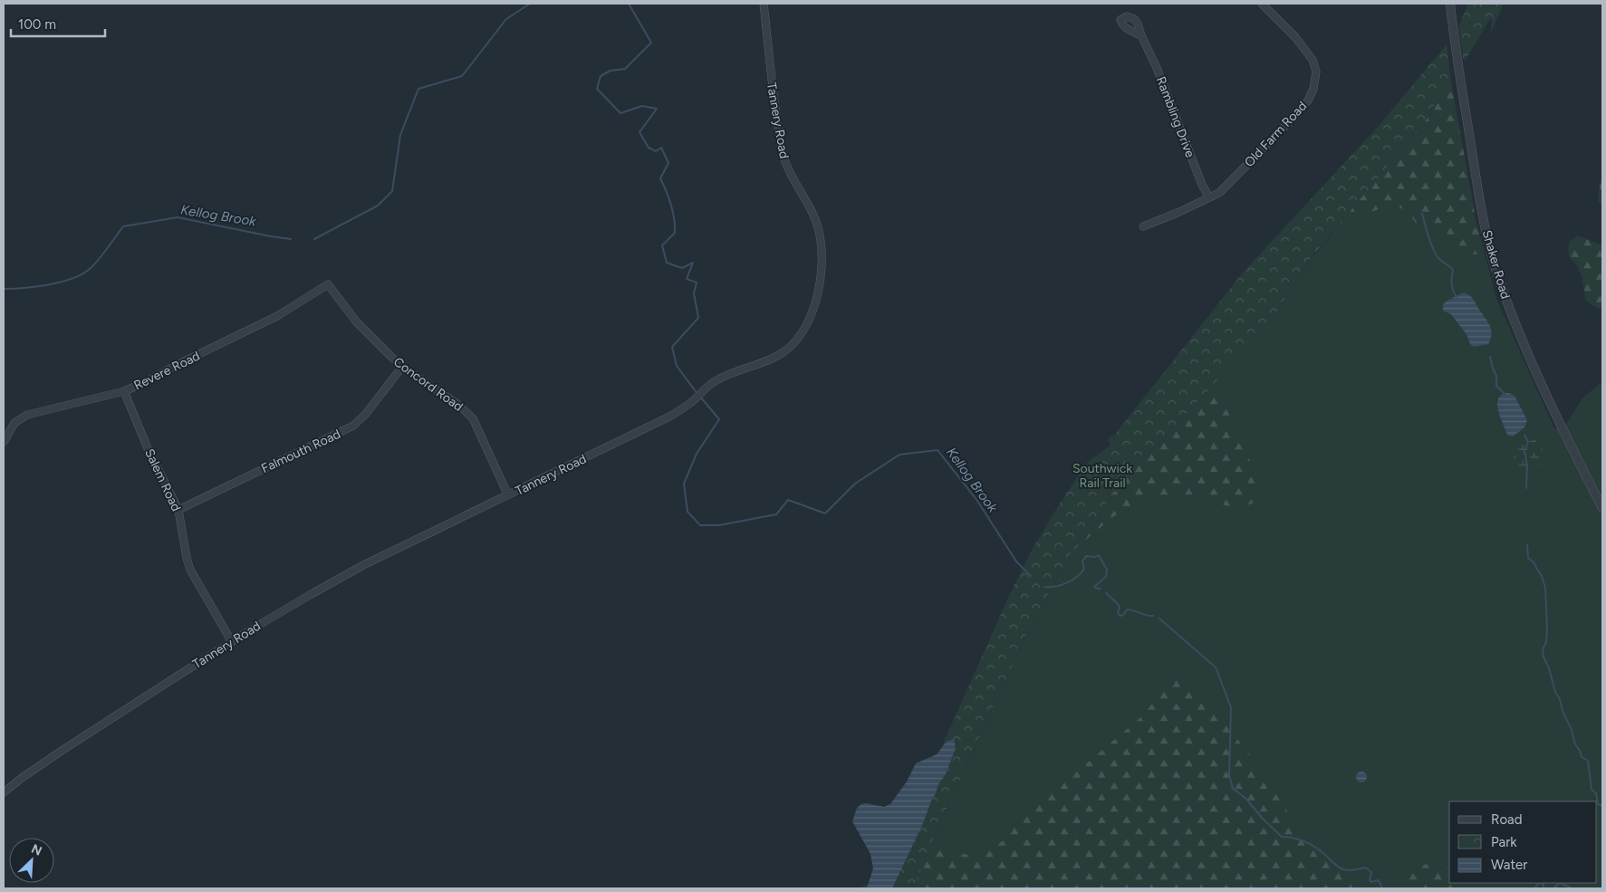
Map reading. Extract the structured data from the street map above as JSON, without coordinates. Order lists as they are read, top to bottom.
{
  "streets": {
    "street": [
      "Rambling Drive",
      "Tannery Road",
      "Old Farm Road",
      "Shaker Road",
      "Revere Road",
      "Concord Road",
      "Falmouth Road",
      "Salem Road"
    ]
  },
  "crossings": [
    ["Rambling Drive", "Old Farm Road"],
    ["Tannery Road", "Concord Road"],
    ["Tannery Road", "Salem Road"],
    ["Revere Road", "Concord Road"],
    ["Revere Road", "Salem Road"],
    ["Concord Road", "Falmouth Road"],
    ["Falmouth Road", "Salem Road"]
  ],
  "water": ["Kellog Brook"],
  "parks": ["Southwick Rail Trail"],
  "legend": ["Road", "Park", "Water"],
  "scale_bar": "100 m",
  "north": "top right"
}
